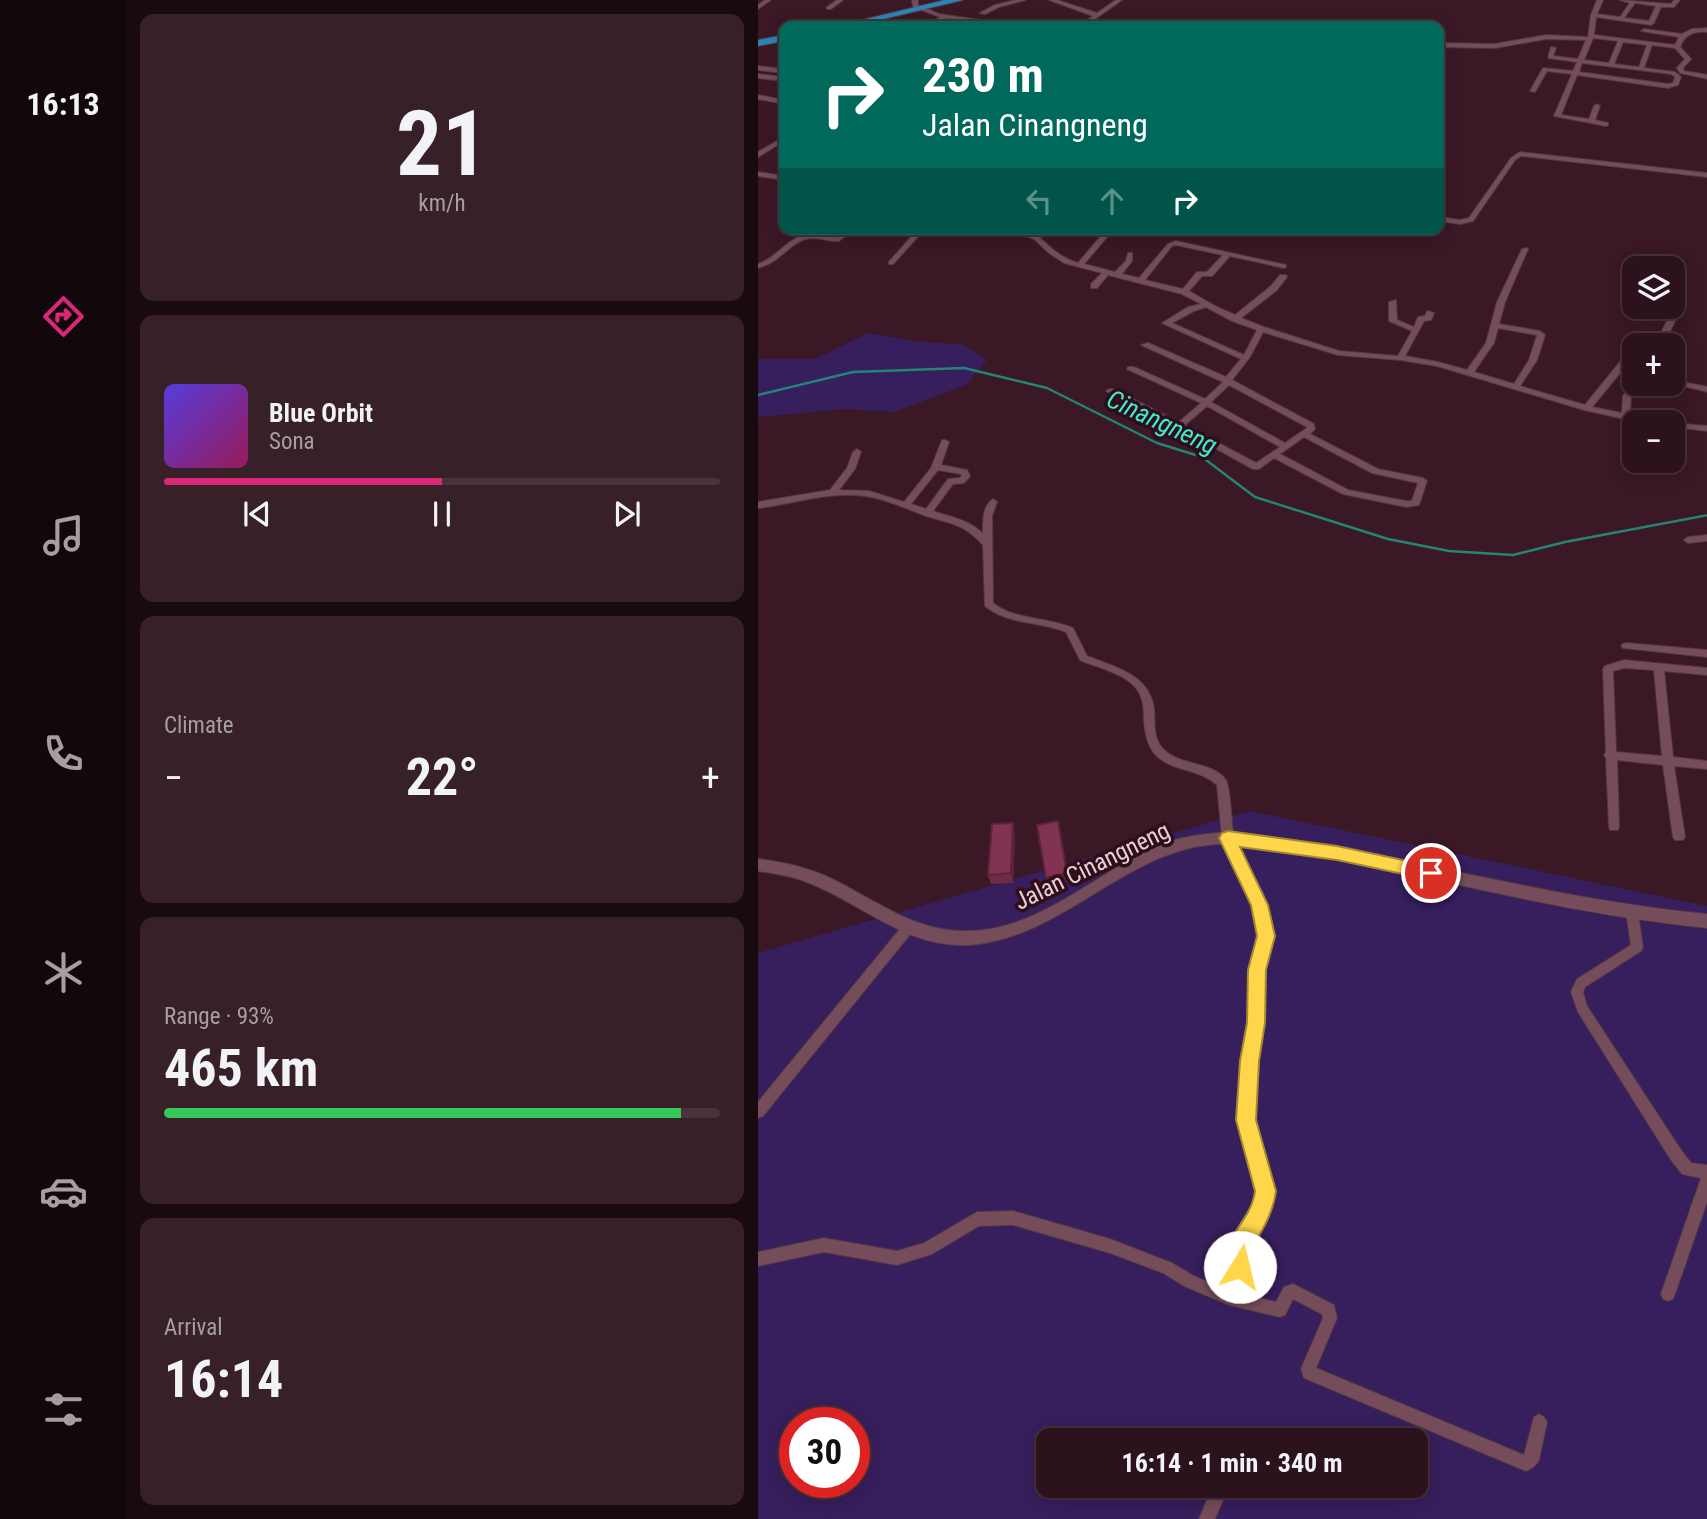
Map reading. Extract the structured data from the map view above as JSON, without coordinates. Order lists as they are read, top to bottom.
{
  "streets": {
    "street": ["Jalan Cinangneng"]
  },
  "water": ["Cinangneng"],
  "page": {
    "tabs": "16:13",
    "tile": [
      ["21", "km/h"],
      "Climate",
      ["Range · 93%", "465 km"],
      ["Arrival", "16:14"]
    ],
    "turn": ["230 m", "Jalan Cinangneng"],
    "map_buttons": ["+", "−"],
    "song": ["Blue Orbit", "Sona"],
    "heat": ["−", "22°", "+"],
    "limit": "30",
    "trip": "16:14 · 1 min · 340 m"
  }
}
